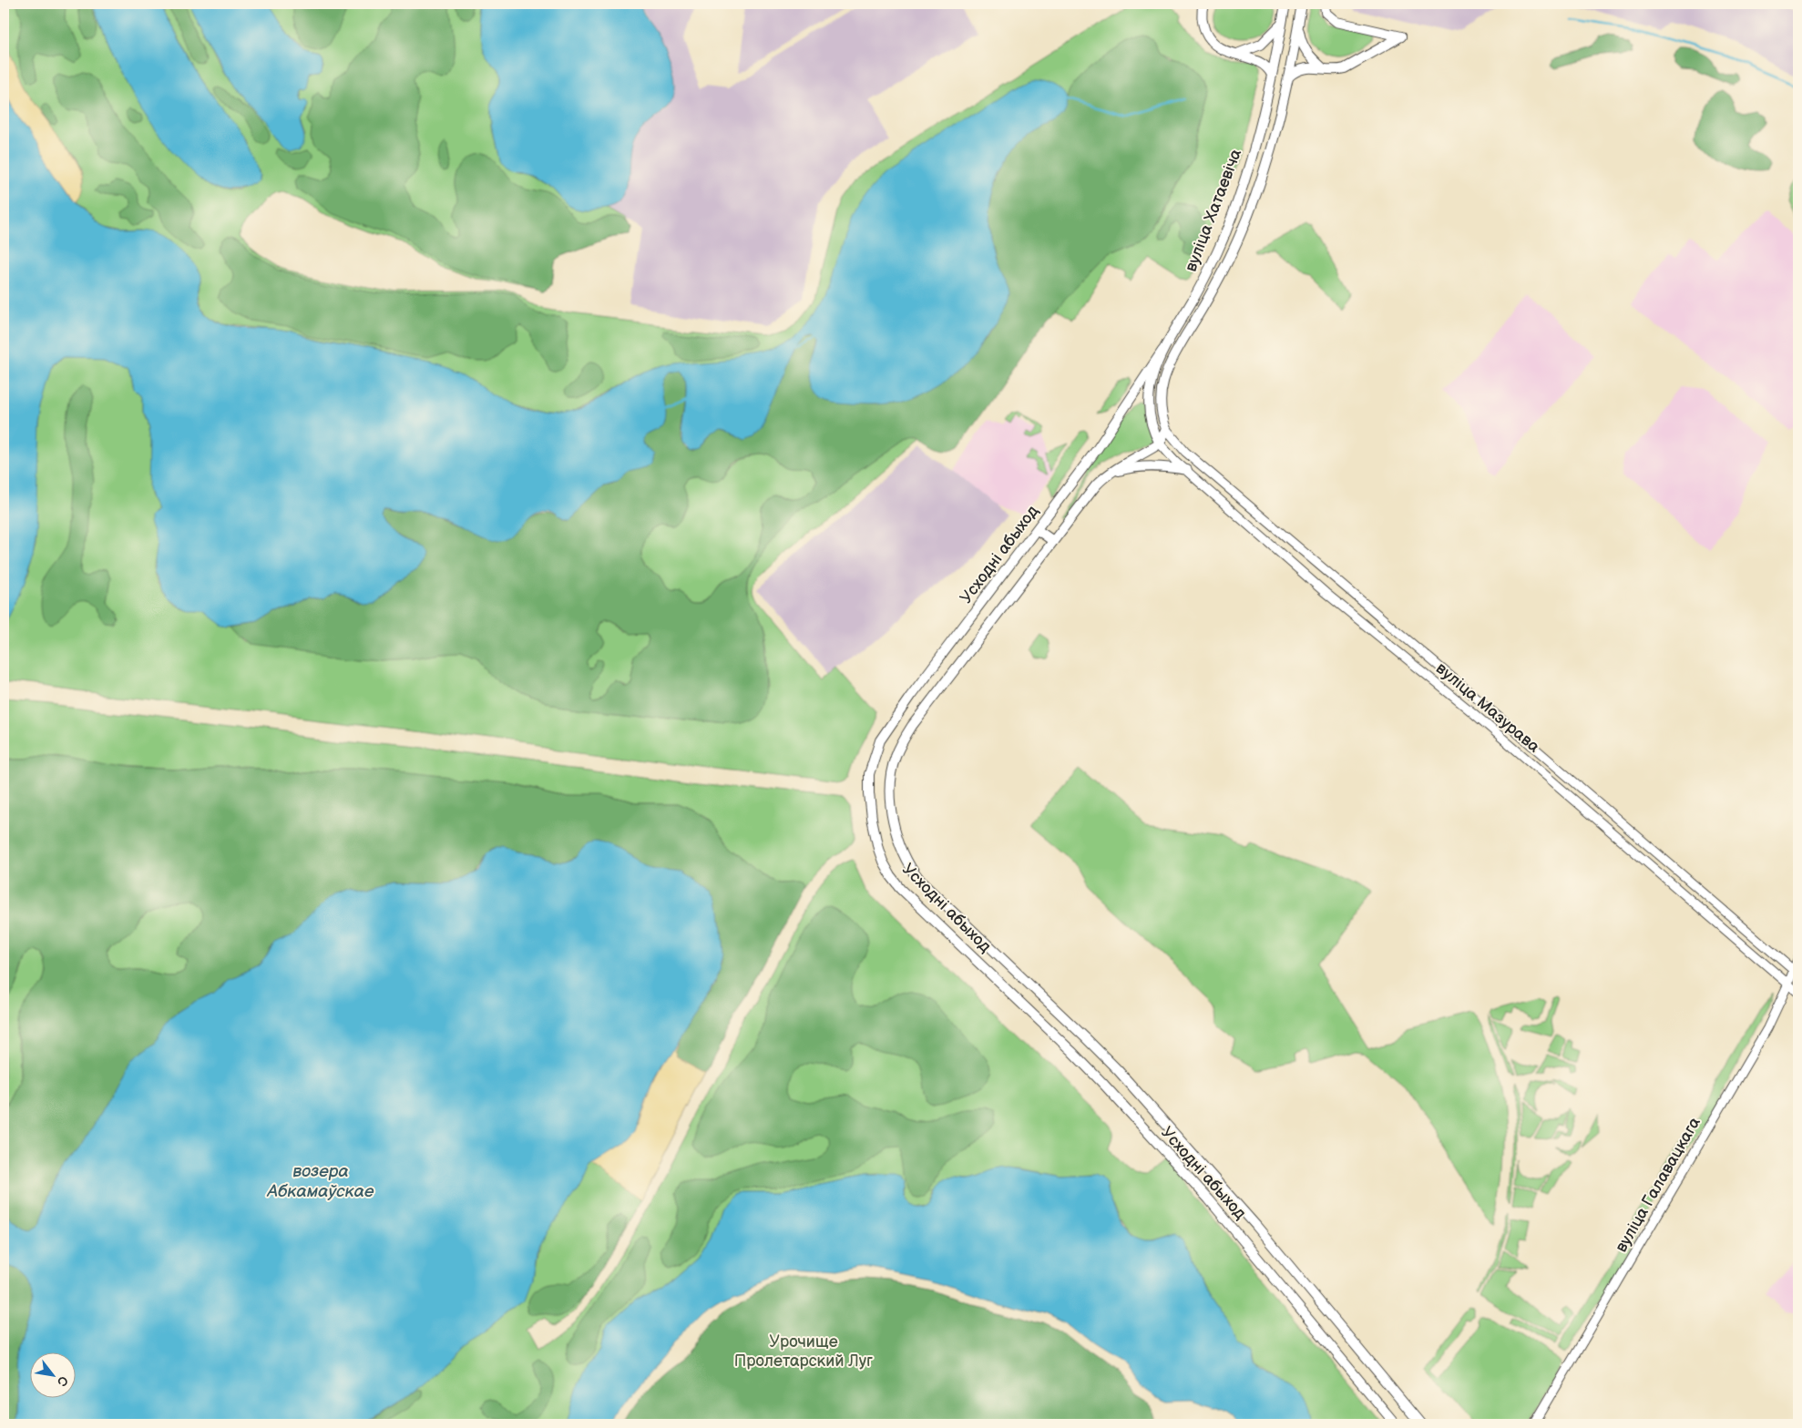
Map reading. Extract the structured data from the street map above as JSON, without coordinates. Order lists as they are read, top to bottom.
{
  "streets": {
    "main road": [
      "вуліца Хатаевіча",
      "Усходні абыход",
      "вуліца Мазурава",
      "вуліца Галавацкага"
    ]
  },
  "crossings": [
    ["вуліца Хатаевіча", "Усходні абыход"],
    ["вуліца Хатаевіча", "вуліца Мазурава"],
    ["Усходні абыход", "вуліца Мазурава"],
    ["вуліца Мазурава", "вуліца Галавацкага"]
  ],
  "water": ["возера Абкамаўскае"],
  "parks": ["Урочище Пролетарский Луг"],
  "north": "bottom right"
}
